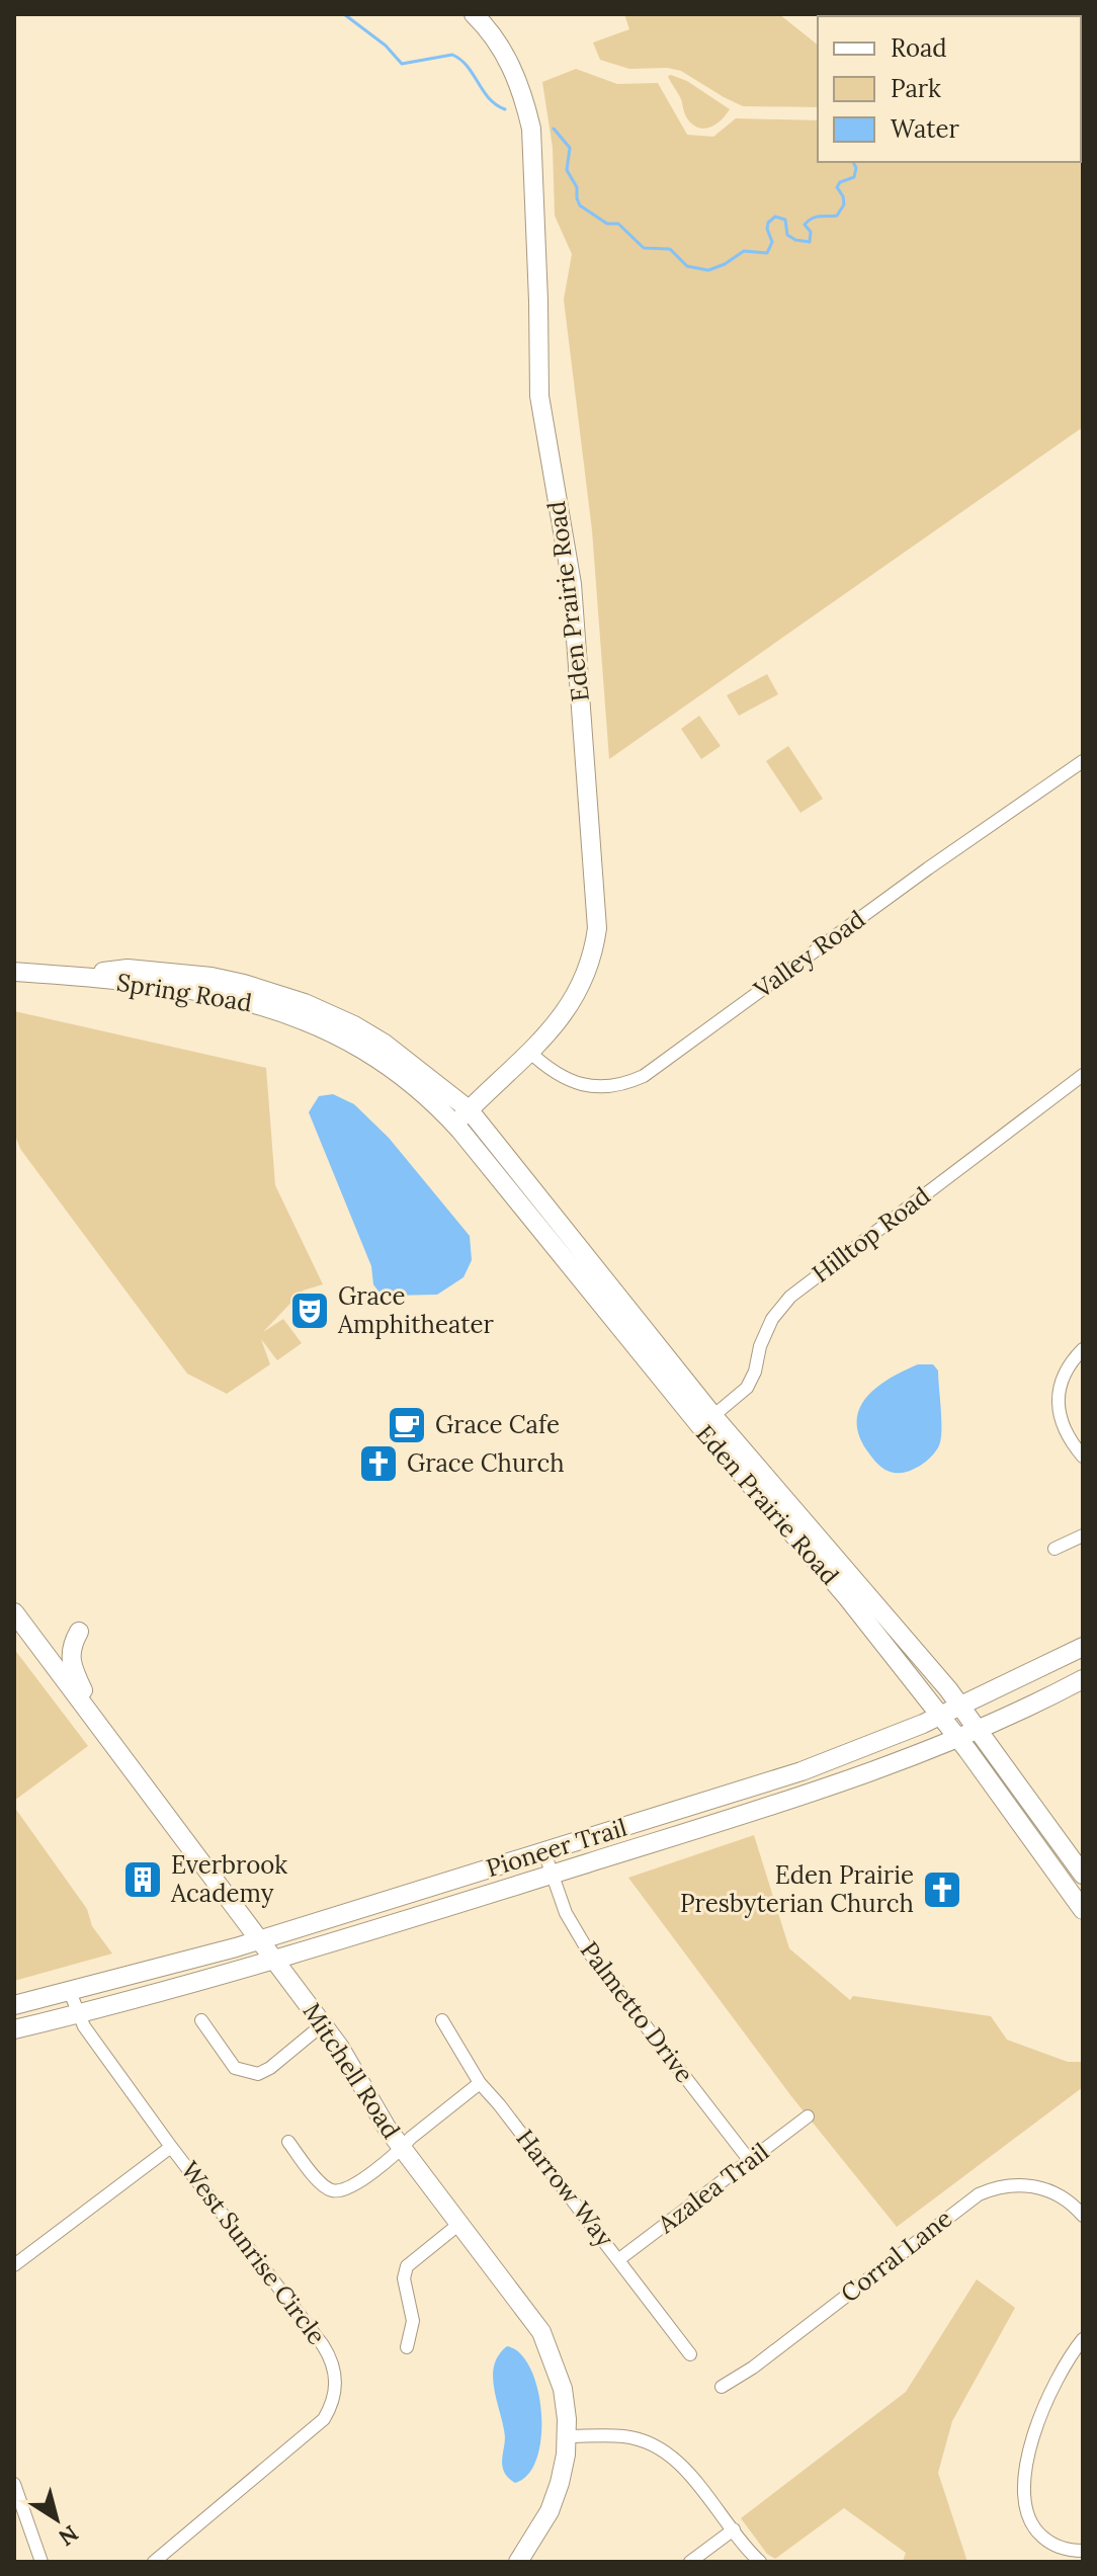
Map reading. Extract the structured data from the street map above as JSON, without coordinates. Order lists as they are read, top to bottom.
{
  "streets": {
    "main road": [
      "Eden Prairie Road",
      "Spring Road",
      "Pioneer Trail",
      "Mitchell Road"
    ],
    "street": [
      "Valley Road",
      "Hilltop Road",
      "Palmetto Drive",
      "Harrow Way",
      "Azalea Trail",
      "West Sunrise Circle",
      "Corral Lane"
    ]
  },
  "crossings": [
    ["Eden Prairie Road", "Valley Road"],
    ["Eden Prairie Road", "Spring Road"],
    ["Eden Prairie Road", "Hilltop Road"],
    ["Eden Prairie Road", "Pioneer Trail"],
    ["Pioneer Trail", "Palmetto Drive"],
    ["Pioneer Trail", "Mitchell Road"],
    ["Pioneer Trail", "West Sunrise Circle"],
    ["Palmetto Drive", "Azalea Trail"],
    ["Harrow Way", "Azalea Trail"]
  ],
  "places": {
    "theatre": ["Grace Amphitheater"],
    "cafe": ["Grace Cafe"],
    "church": ["Grace Church", "Eden Prairie Presbyterian Church"],
    "building": ["Everbrook Academy"]
  },
  "legend": ["Road", "Park", "Water"],
  "north": "bottom right"
}
